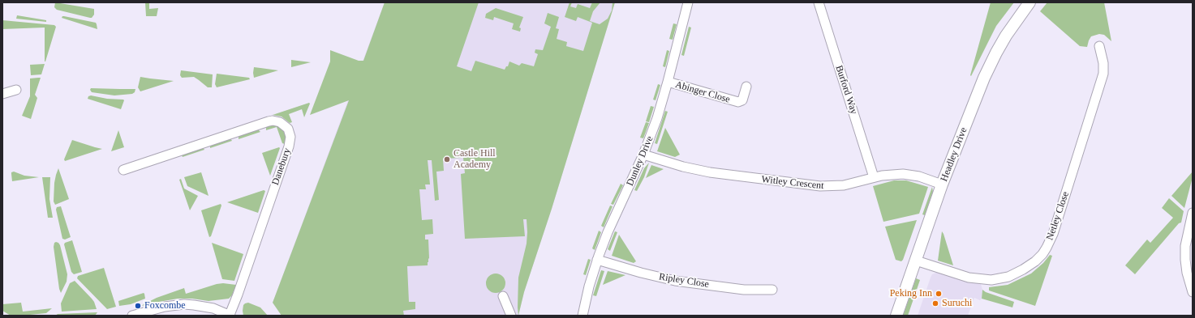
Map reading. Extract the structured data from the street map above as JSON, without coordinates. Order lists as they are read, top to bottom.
{
  "streets": {
    "street": [
      "Burford Way",
      "Abinger Close",
      "Headley Drive",
      "Dunley Drive",
      "Danebury",
      "Witley Crescent",
      "Netley Close",
      "Ripley Close"
    ]
  },
  "crossings": [
    ["Burford Way", "Witley Crescent"],
    ["Abinger Close", "Dunley Drive"],
    ["Headley Drive", "Witley Crescent"],
    ["Headley Drive", "Netley Close"],
    ["Dunley Drive", "Witley Crescent"],
    ["Dunley Drive", "Ripley Close"]
  ],
  "places": [
    "Castle Hill Academy",
    "Peking Inn",
    "Suruchi",
    "Foxcombe"
  ]
}
